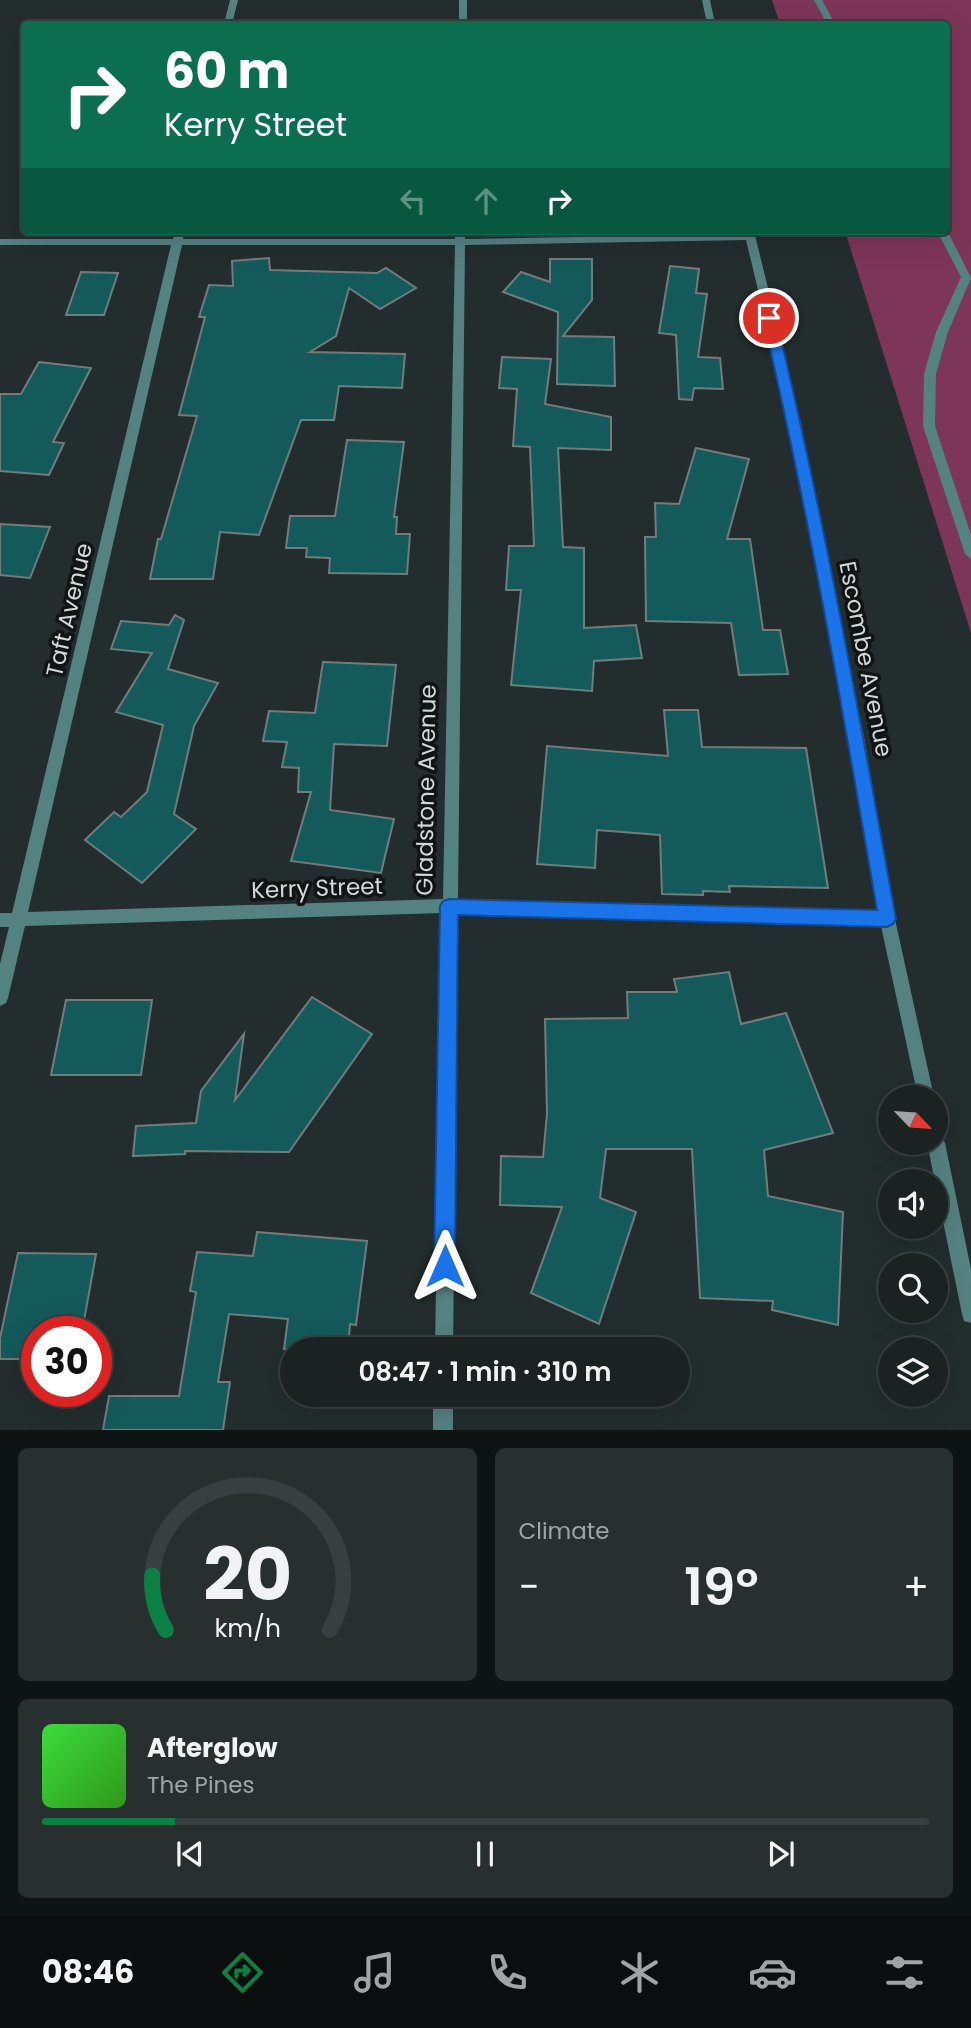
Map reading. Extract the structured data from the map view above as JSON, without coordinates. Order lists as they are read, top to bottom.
{
  "streets": {
    "street": [
      "Taft Avenue",
      "Escombe Avenue",
      "Gladstone Avenue",
      "Kerry Street"
    ]
  },
  "crossings": [
    ["Taft Avenue", "Kerry Street"],
    ["Escombe Avenue", "Kerry Street"],
    ["Gladstone Avenue", "Kerry Street"]
  ],
  "north": "bottom right",
  "page": {
    "turn": ["60 m", "Kerry Street"],
    "limit": "30",
    "trip": "08:47 · 1 min · 310 m",
    "tile": "Climate",
    "heat": ["−", "19°", "+"],
    "song": ["Afterglow", "The Pines"],
    "tabs": "08:46",
    "gauge": ["20", "km/h"]
  }
}
